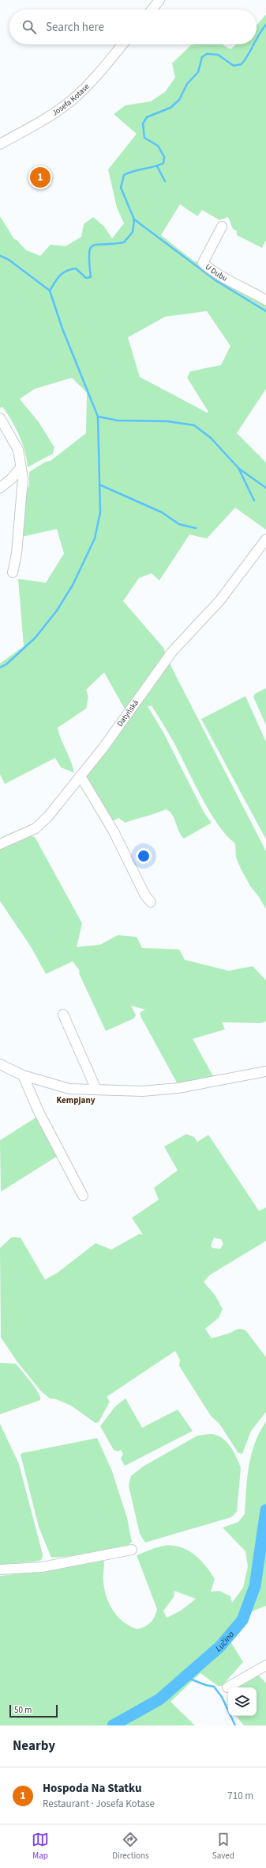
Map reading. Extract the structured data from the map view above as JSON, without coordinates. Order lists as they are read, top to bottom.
{
  "streets": {
    "street": ["Josefa Kotase", "U Dubu", "Datyňská"]
  },
  "districts": ["Kempjany"],
  "water": ["Lučina"],
  "scale_bar": "50 m",
  "page": {
    "search": "Search here",
    "pins": "1",
    "scale": "50 m",
    "heading": "Nearby",
    "list": [
      {
        "mark": "1",
        "name": "Hospoda Na Statku",
        "note": "Restaurant · Josefa Kotase",
        "value": "710 m"
      }
    ],
    "nav": ["Map", "Directions", "Saved"]
  }
}
